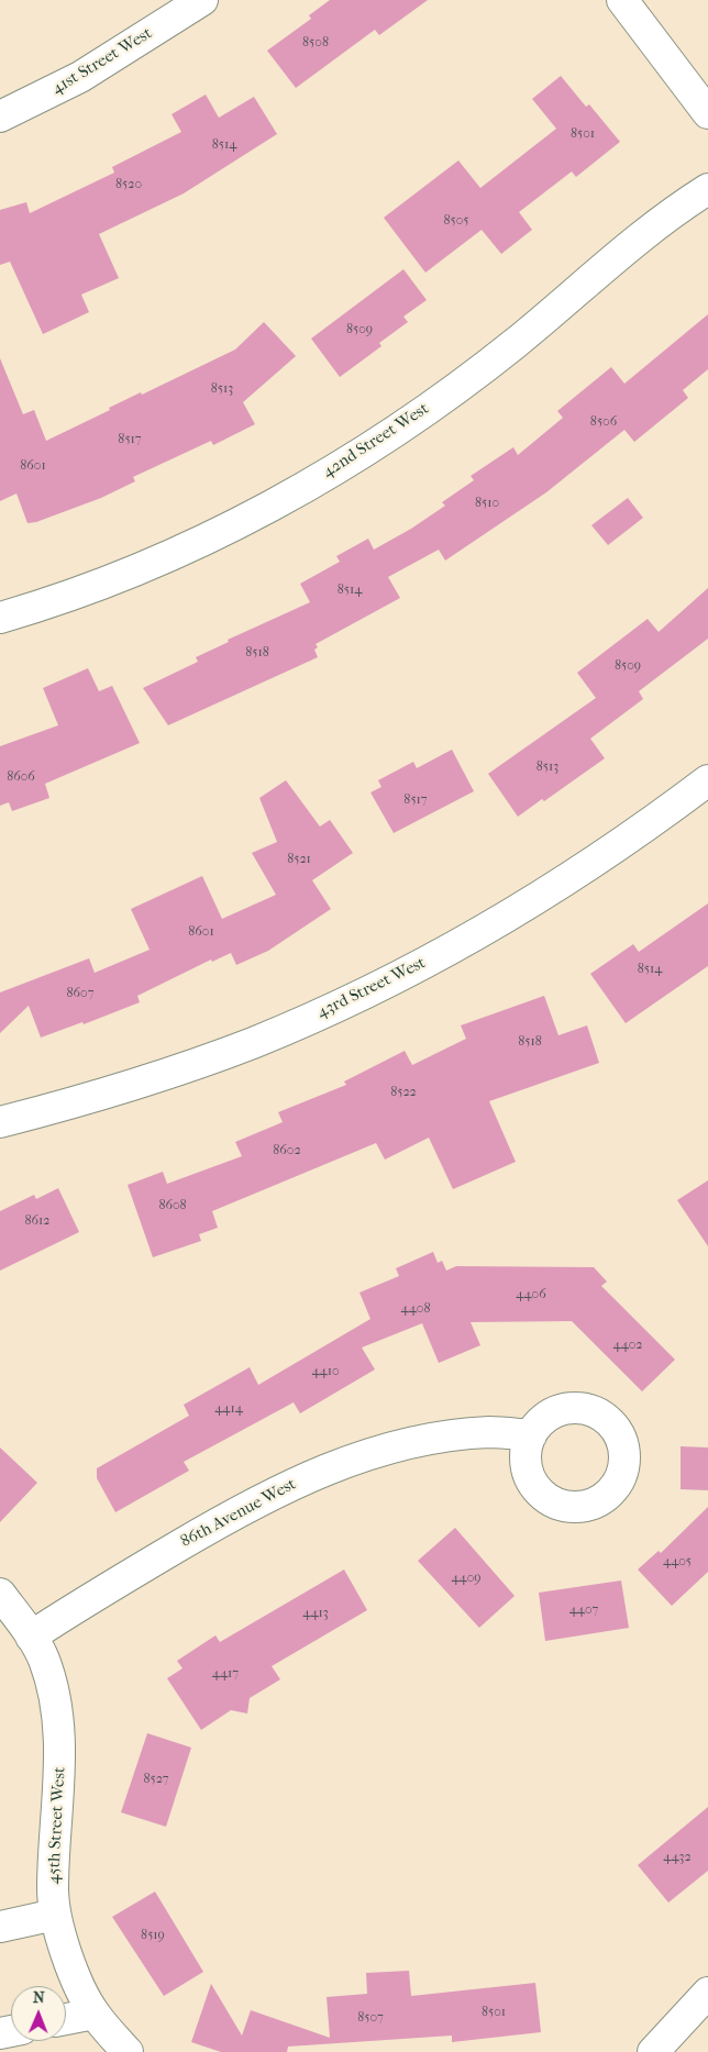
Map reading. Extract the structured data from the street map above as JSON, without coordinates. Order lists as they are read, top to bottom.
{
  "streets": {
    "street": [
      "41st Street West",
      "42nd Street West",
      "43rd Street West",
      "86th Avenue West",
      "45th Street West"
    ]
  },
  "crossings": [
    ["86th Avenue West", "45th Street West"]
  ],
  "house_numbers": [
    "8508",
    "8501",
    "8514",
    "8520",
    "8505",
    "8509",
    "8513",
    "8506",
    "8517",
    "8601",
    "8510",
    "8514",
    "8518",
    "8509",
    "8513",
    "8606",
    "8517",
    "8521",
    "8601",
    "8514",
    "8607",
    "8518",
    "8522",
    "8602",
    "8608",
    "8612",
    "4406",
    "4408",
    "4402",
    "4410",
    "4414",
    "4405",
    "4409",
    "4407",
    "4413",
    "4417",
    "8527",
    "4432",
    "8519",
    "8501",
    "8507"
  ],
  "north": "top"
}
